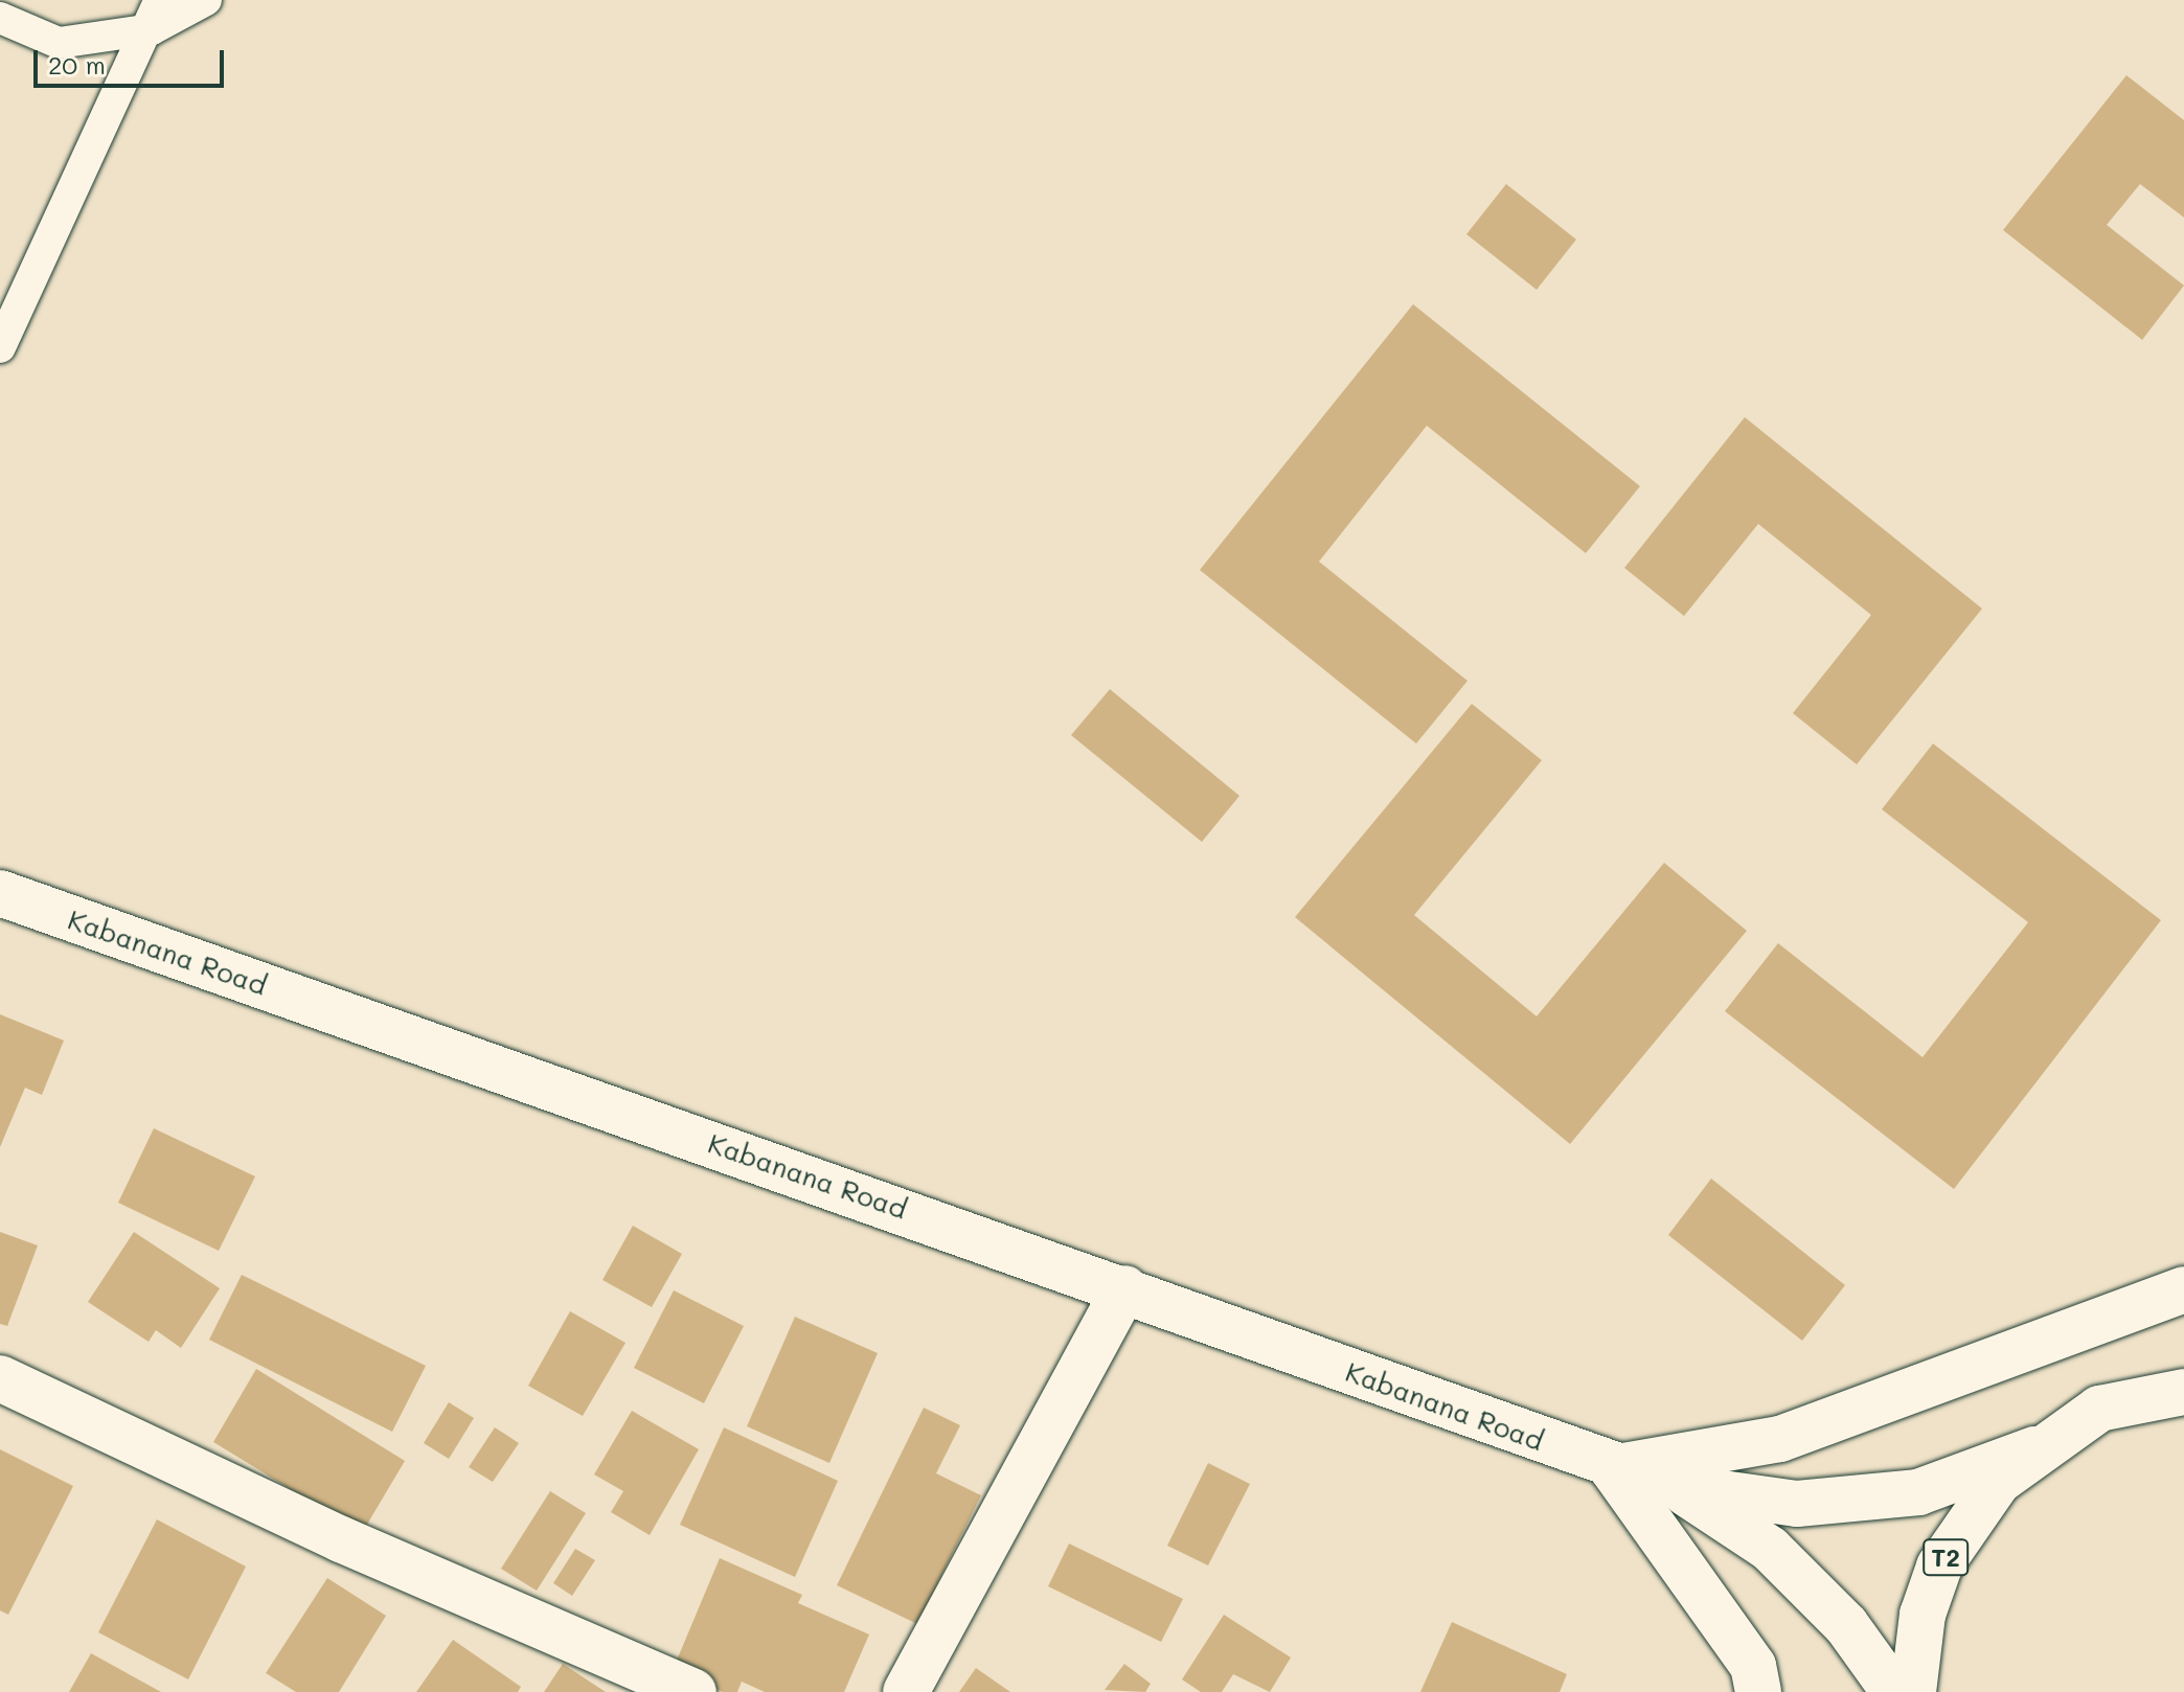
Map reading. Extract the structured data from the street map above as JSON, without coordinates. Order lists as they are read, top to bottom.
{
  "streets": {
    "street": ["Kabanana Road", "T2"]
  },
  "scale_bar": "20 m"
}
